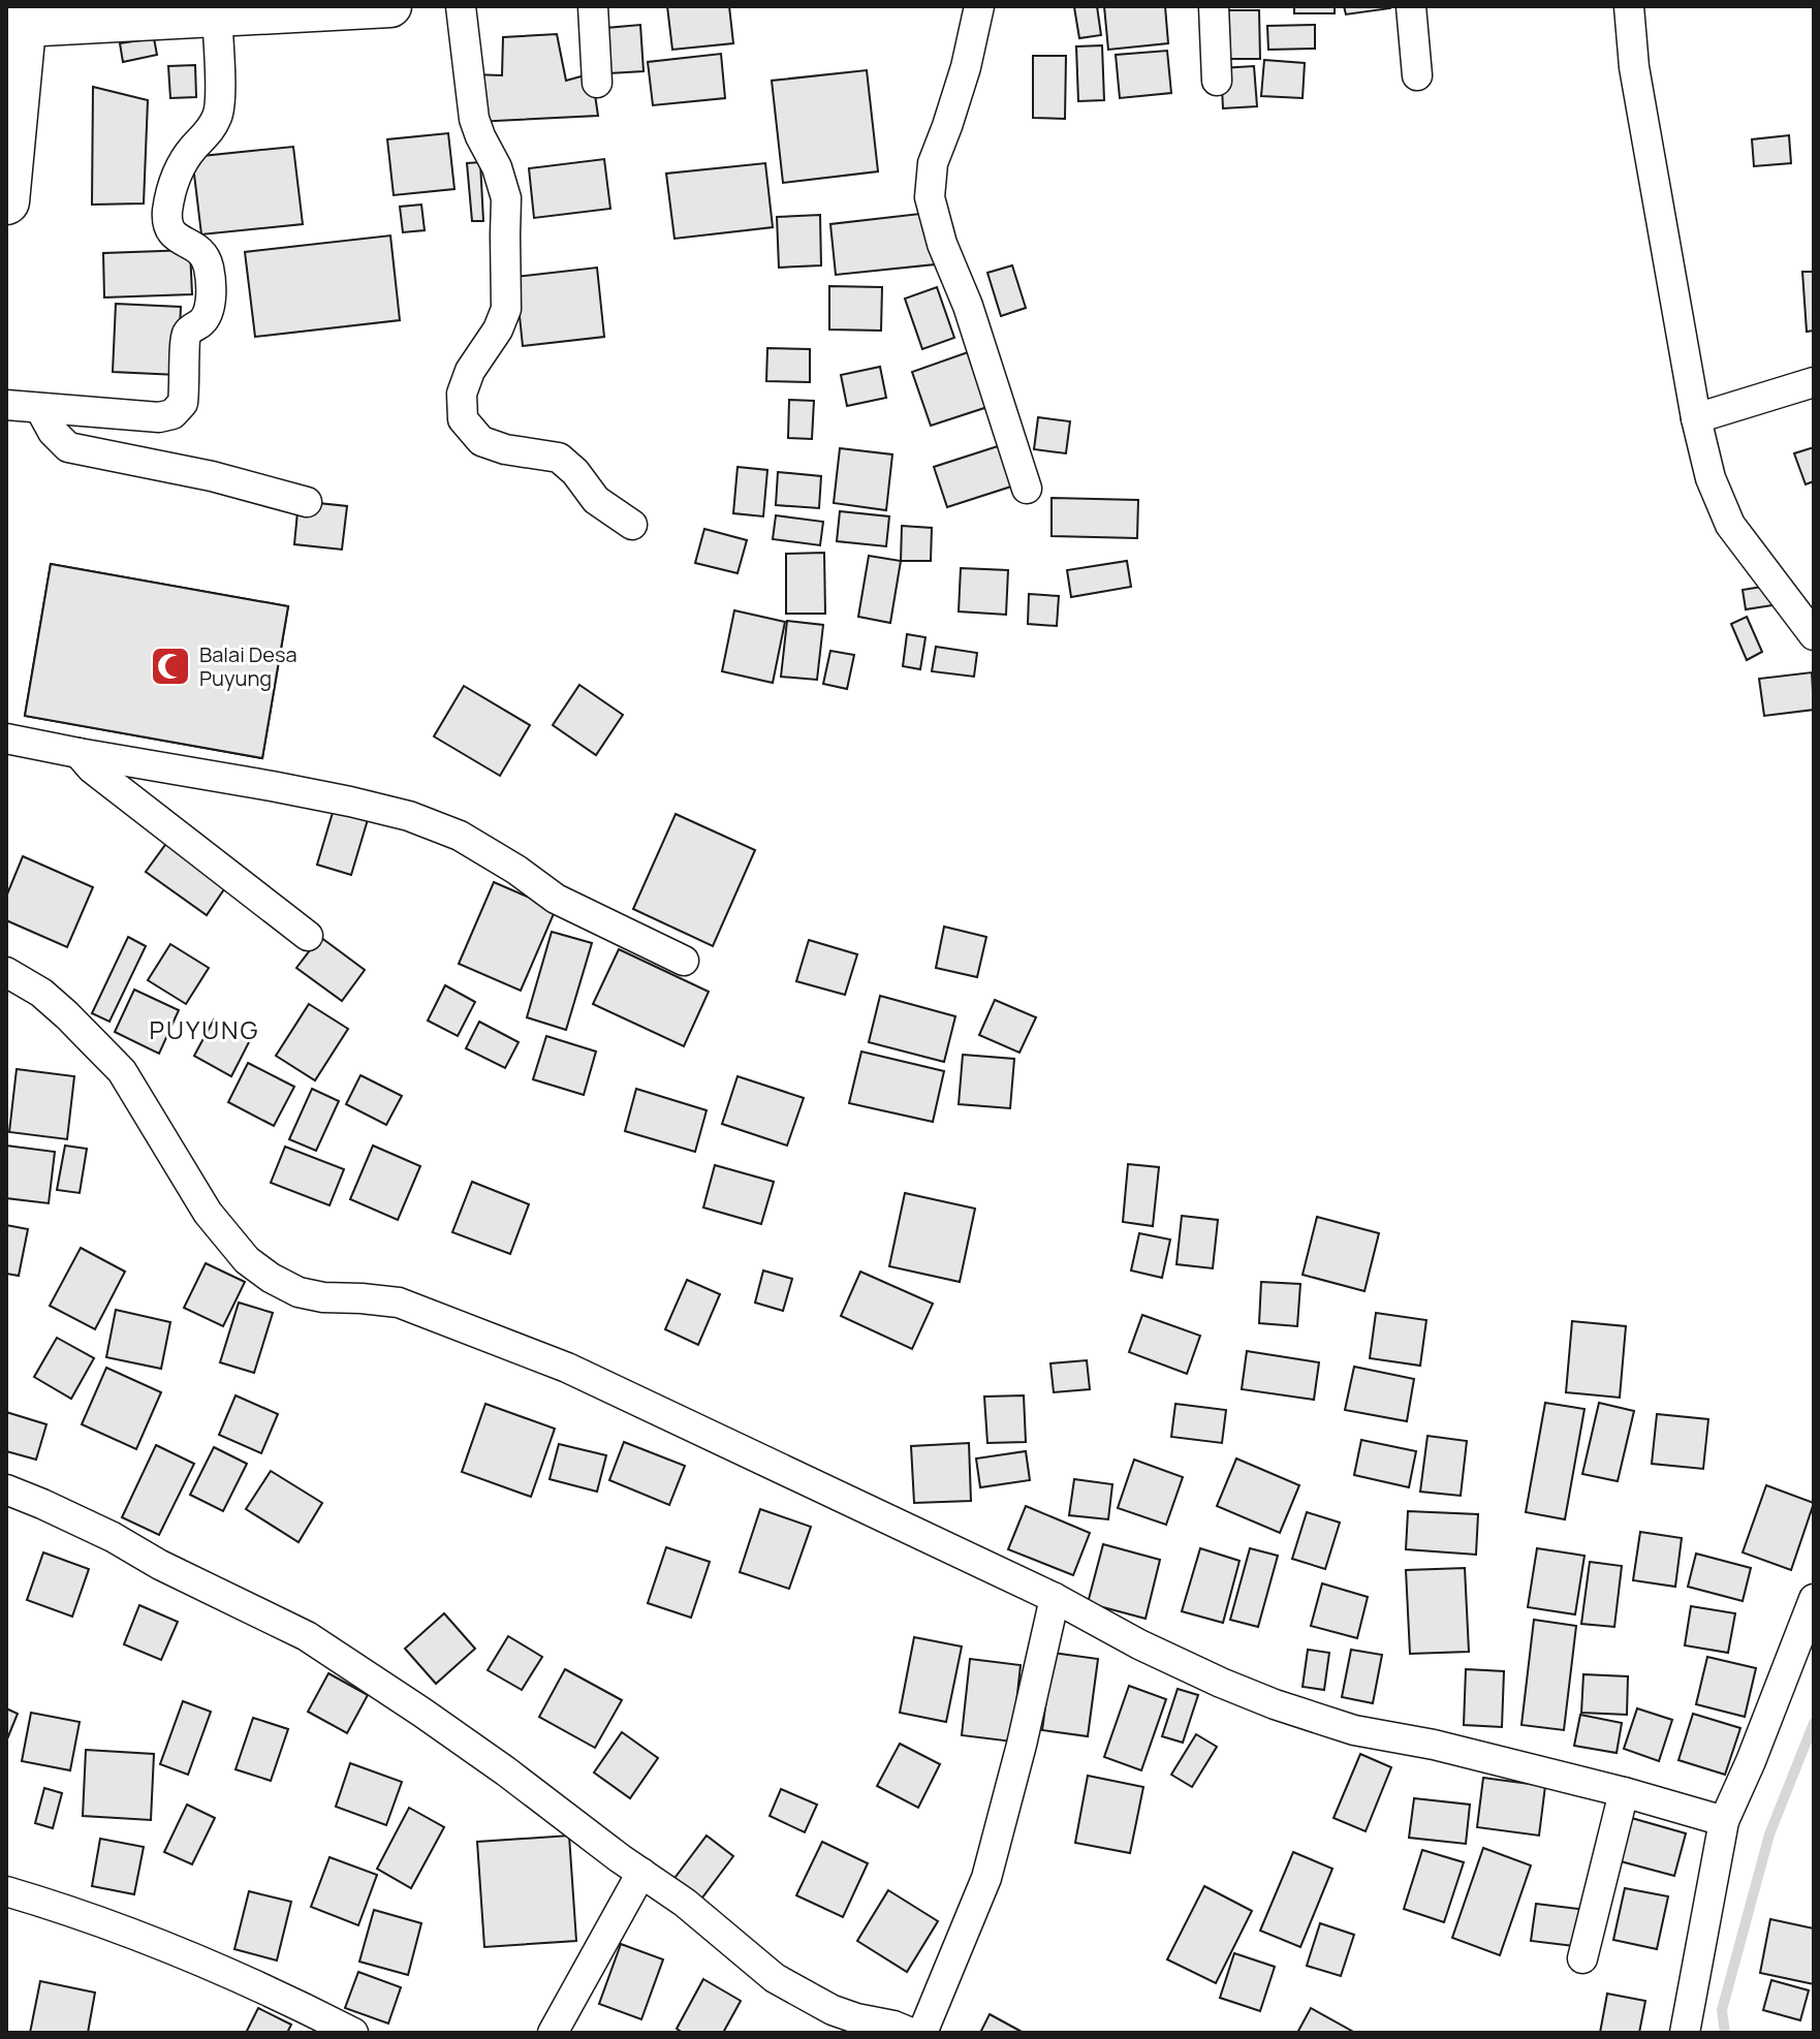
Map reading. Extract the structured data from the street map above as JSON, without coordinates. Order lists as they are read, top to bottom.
{
  "districts": ["PUYUNG"],
  "places": {
    "mosque": ["Balai Desa Puyung"]
  }
}
